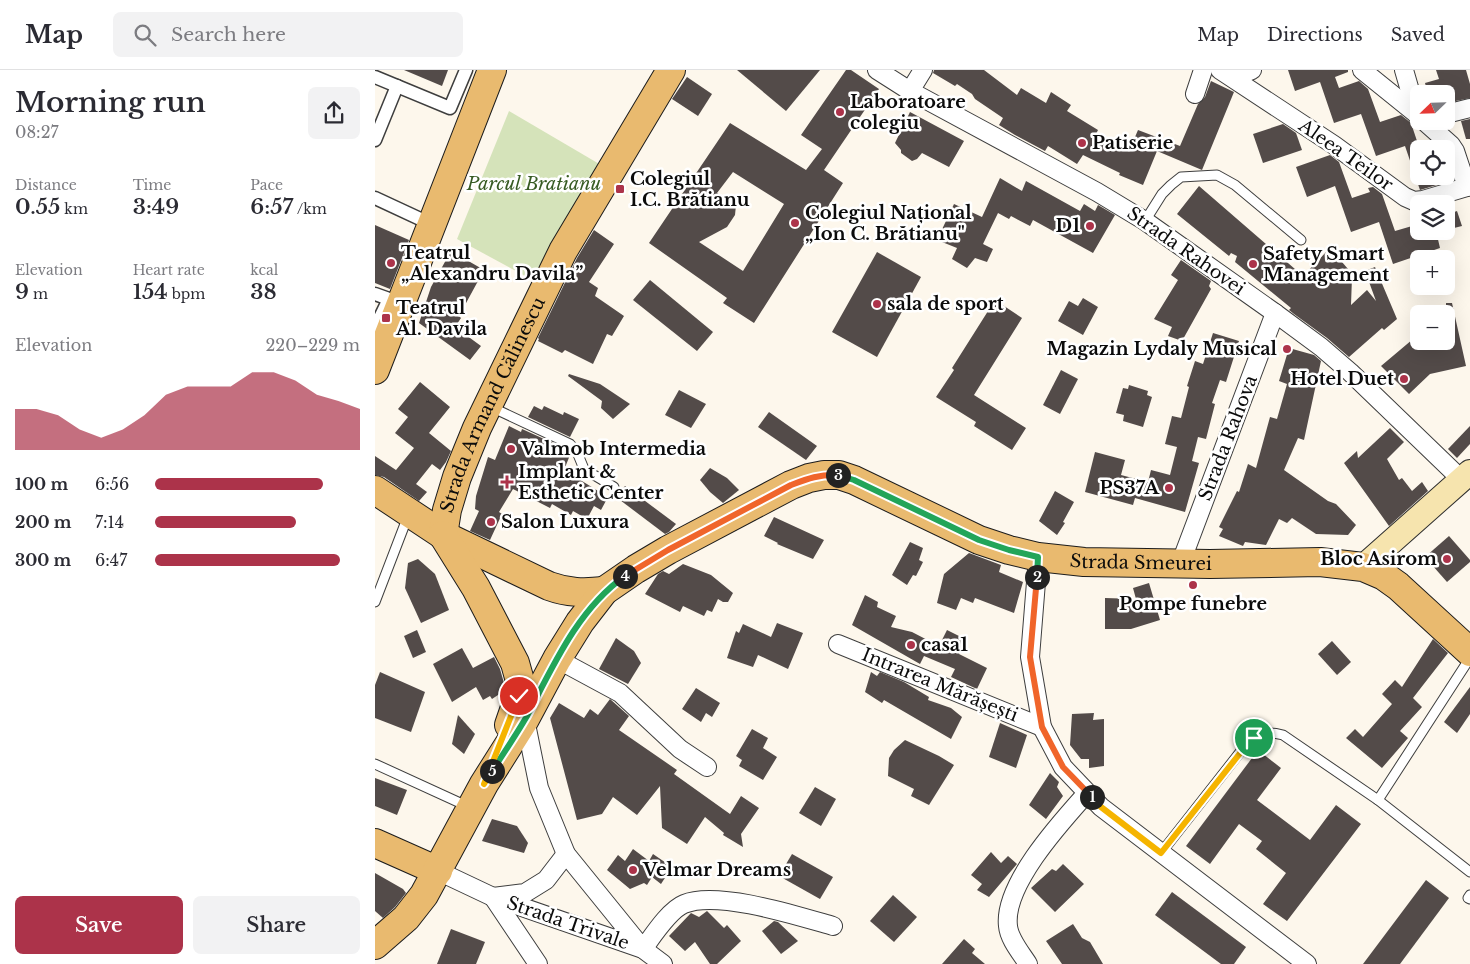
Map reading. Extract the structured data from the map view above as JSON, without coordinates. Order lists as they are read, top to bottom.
{
  "streets": {
    "main road": ["Strada Armand Călinescu", "Strada Smeurei"],
    "street": [
      "Aleea Teilor",
      "Strada Rahovei",
      "Strada Rahova",
      "Intrarea Mărășești",
      "Strada Trivale"
    ]
  },
  "crossings": [
    ["Strada Rahovei", "Strada Rahova"],
    ["Strada Rahova", "Strada Smeurei"],
    ["Strada Smeurei", "Strada Trivale"]
  ],
  "parks": ["Parcul Bratianu"],
  "places": {
    "other": [
      "Laboratoare colegiu",
      "Patiserie",
      "Colegiul Național „Ion C. Brătianu\"",
      "D1",
      "Teatrul „Alexandru Davila”",
      "Safety Smart Management",
      "sala de sport",
      "Magazin Lydaly Musical",
      "Hotel Duet",
      "Valmob Intermedia",
      "PS37A",
      "Salon Luxura",
      "Bloc Asirom",
      "Pompe funebre",
      "casa1",
      "Velmar Dreams"
    ],
    "transit": ["Colegiul I.C. Brătianu", "Teatrul Al. Davila"],
    "health": ["Implant & Esthetic Center"]
  },
  "north": "bottom left",
  "page": {
    "header": "Map",
    "search": "Search here",
    "nav": ["Map", "Directions", "Saved"],
    "heading": ["Morning run", "08:27"],
    "map_buttons": ["+", "−"],
    "stats": [
      ["Distance", "0.55 km"],
      ["Time", "3:49"],
      ["Pace", "6:57 /km"],
      ["Elevation", "9 m"],
      ["Heart rate", "154 bpm"],
      ["kcal", "38"]
    ],
    "chart": ["Elevation", "220–229 m"],
    "pins": [
      "3",
      "4",
      "2",
      "5",
      "1"
    ],
    "list": [
      {
        "name": "100 m",
        "note": "6:56"
      },
      {
        "name": "200 m",
        "note": "7:14"
      },
      {
        "name": "300 m",
        "note": "6:47"
      }
    ],
    "buttons": ["Save", "Share"]
  }
}
